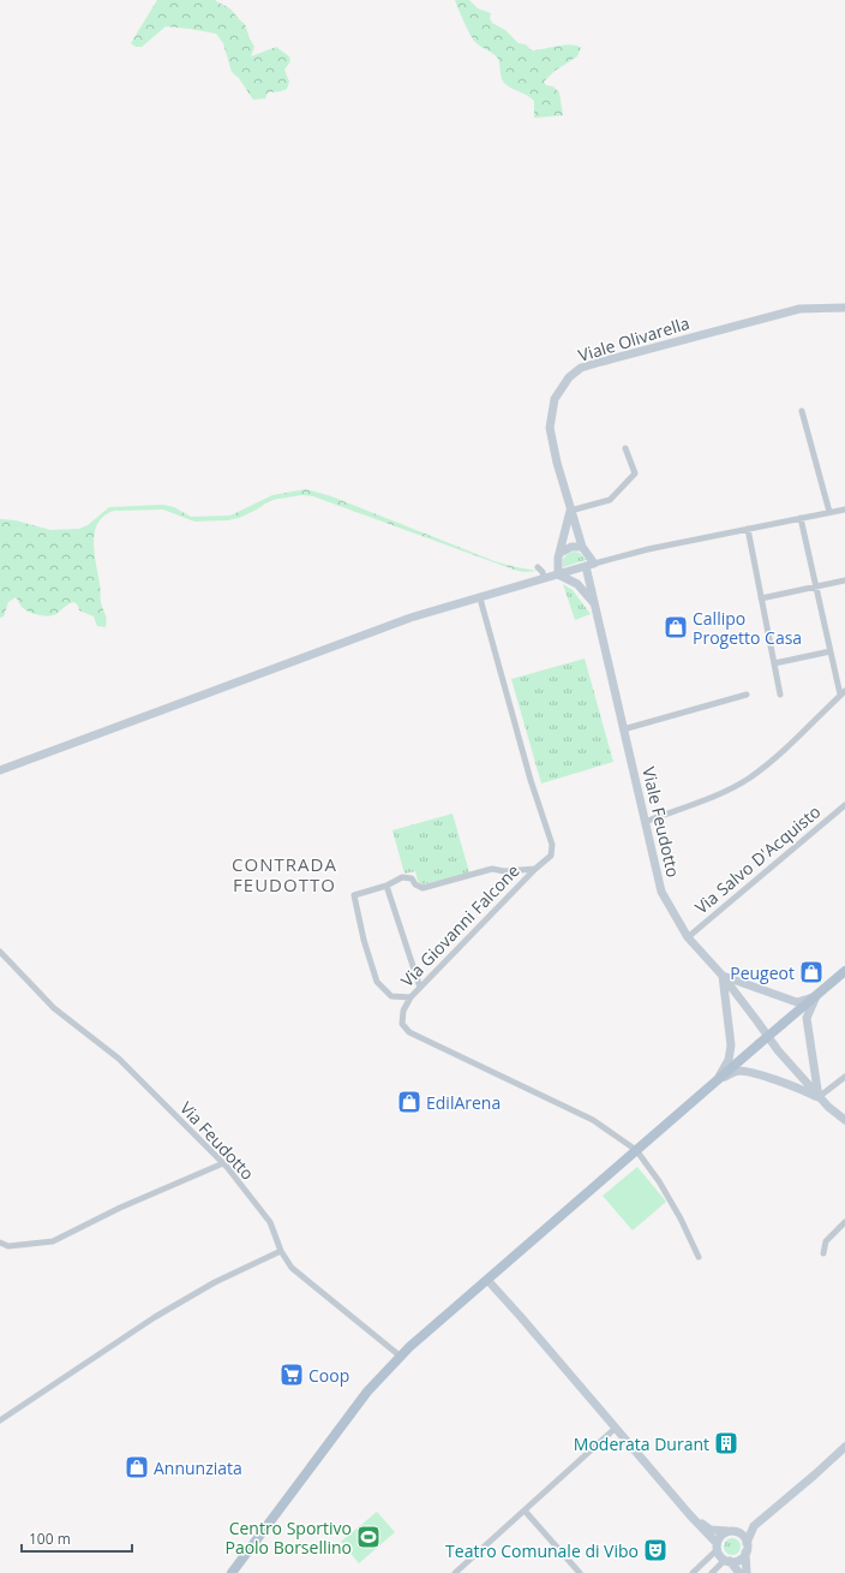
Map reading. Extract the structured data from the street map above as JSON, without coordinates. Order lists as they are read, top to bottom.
{
  "streets": {
    "street": [
      "Viale Olivarella",
      "Viale Feudotto",
      "Via Salvo D'Acquisto",
      "Via Giovanni Falcone",
      "Via Feudotto"
    ]
  },
  "crossings": [
    ["Viale Olivarella", "Viale Feudotto"],
    ["Viale Feudotto", "Via Salvo D'Acquisto"]
  ],
  "districts": ["CONTRADA FEUDOTTO"],
  "places": {
    "shop": [
      "Callipo Progetto Casa",
      "Peugeot",
      "EdilArena",
      "Annunziata"
    ],
    "supermarket": ["Coop"],
    "building": ["Moderata Durant"],
    "sports": ["Centro Sportivo Paolo Borsellino"],
    "theatre": ["Teatro Comunale di Vibo"]
  },
  "scale_bar": "100 m"
}
